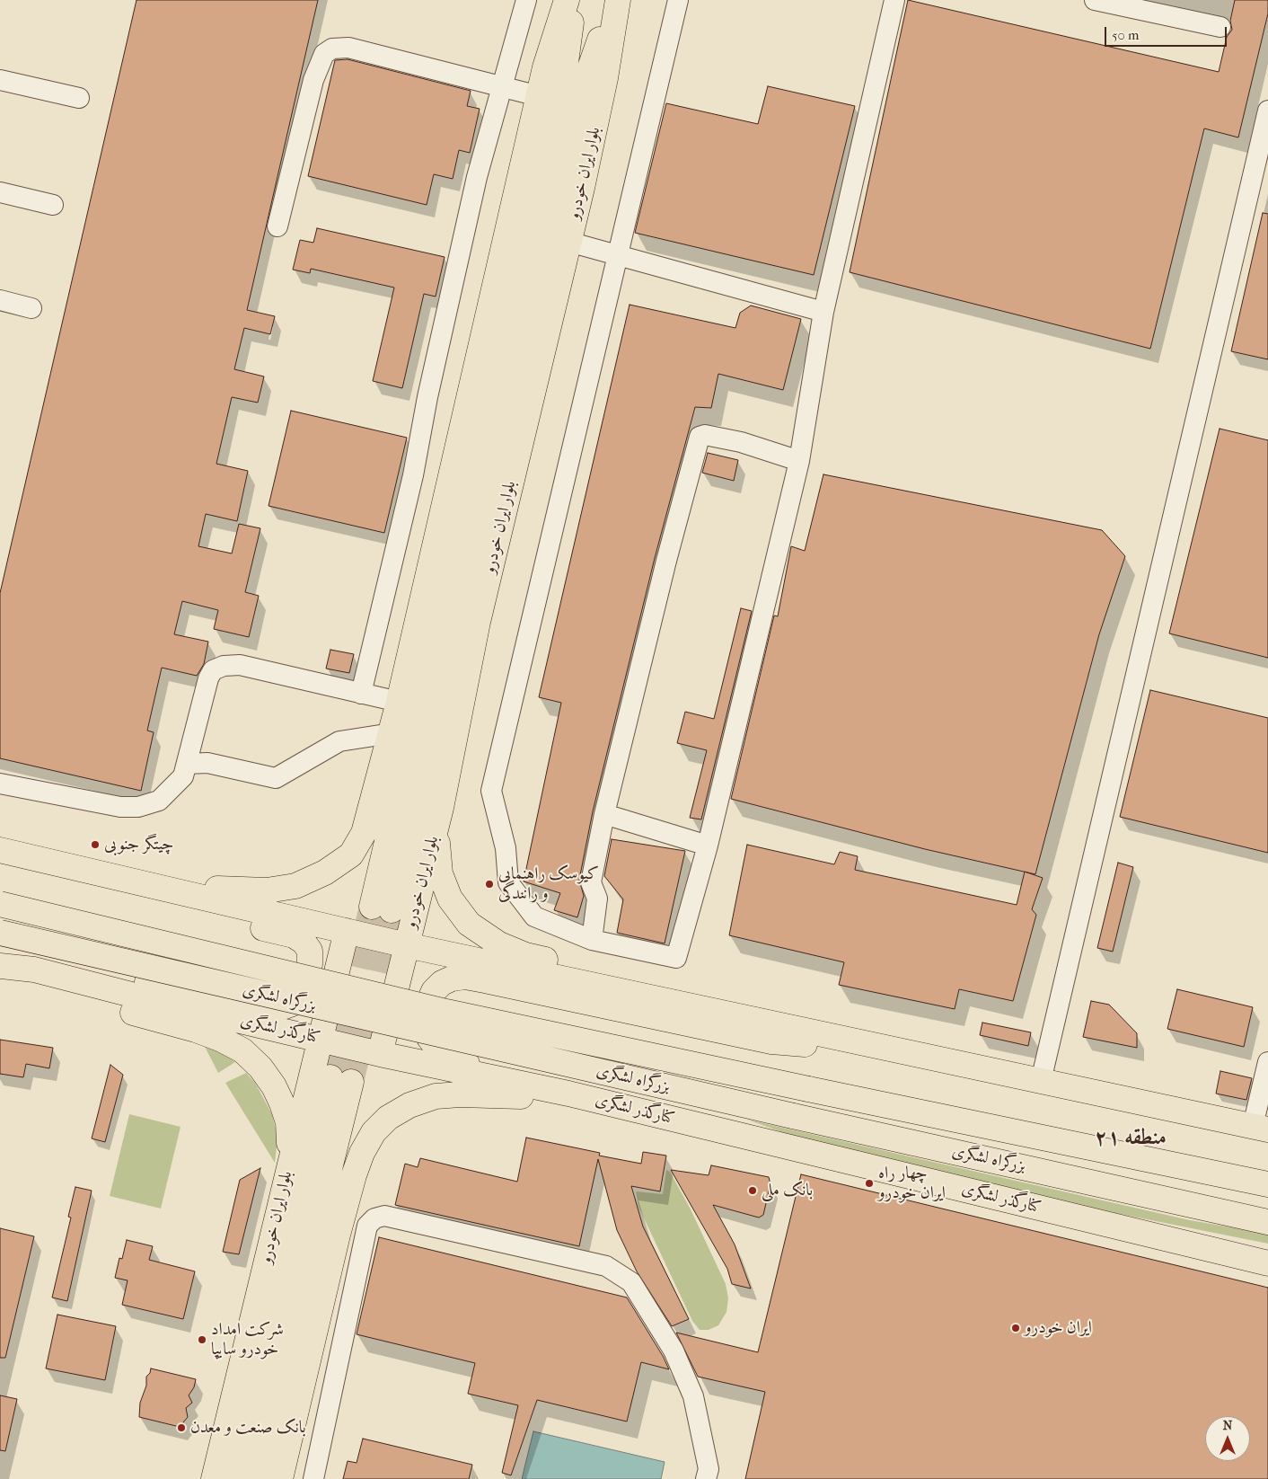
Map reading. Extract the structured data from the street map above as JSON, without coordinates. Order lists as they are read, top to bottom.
{
  "streets": {
    "main road": ["بلوار ایران خودرو", "بزرگراه لشگری", "کنارگذر لشگری"]
  },
  "crossings": [
    ["بلوار ایران خودرو", "کنارگذر لشگری"]
  ],
  "districts": ["منطقه ۲۱"],
  "places": [
    "چیتگر جنوبی",
    "کیوسک راهنمایی و رانندگی",
    "چهار راه ایران خودرو",
    "بانک ملی",
    "ایران خودرو",
    "شرکت امداد خودرو سایپا",
    "بانک صنعت و معدن"
  ],
  "scale_bar": "50 m",
  "north": "top"
}
